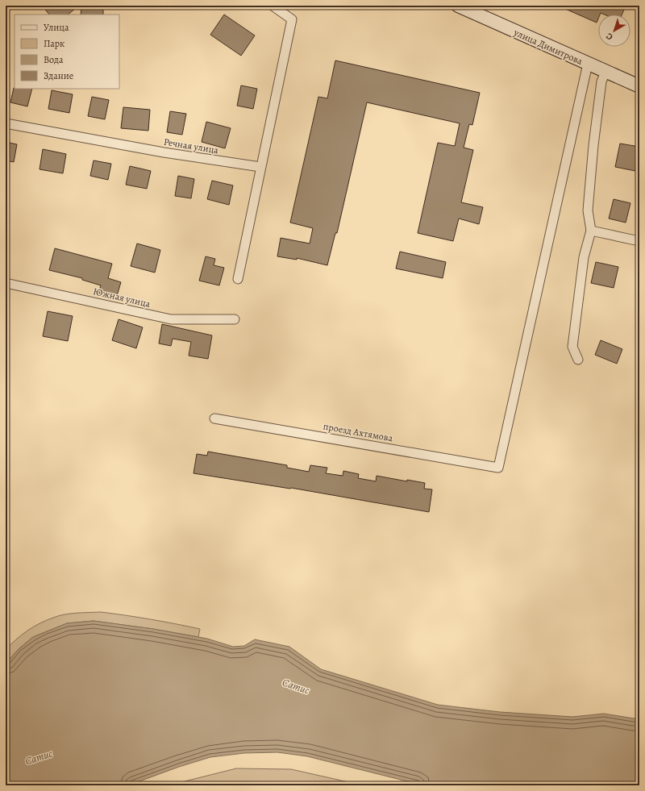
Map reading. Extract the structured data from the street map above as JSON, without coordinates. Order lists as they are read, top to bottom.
{
  "streets": {
    "street": [
      "улица Димитрова",
      "Речная улица",
      "Южная улица",
      "проезд Ахтямова"
    ]
  },
  "crossings": [
    ["улица Димитрова", "проезд Ахтямова"]
  ],
  "water": ["Сатис"],
  "legend": [
    "Улица",
    "Парк",
    "Вода",
    "Здание"
  ],
  "north": "bottom left"
}
